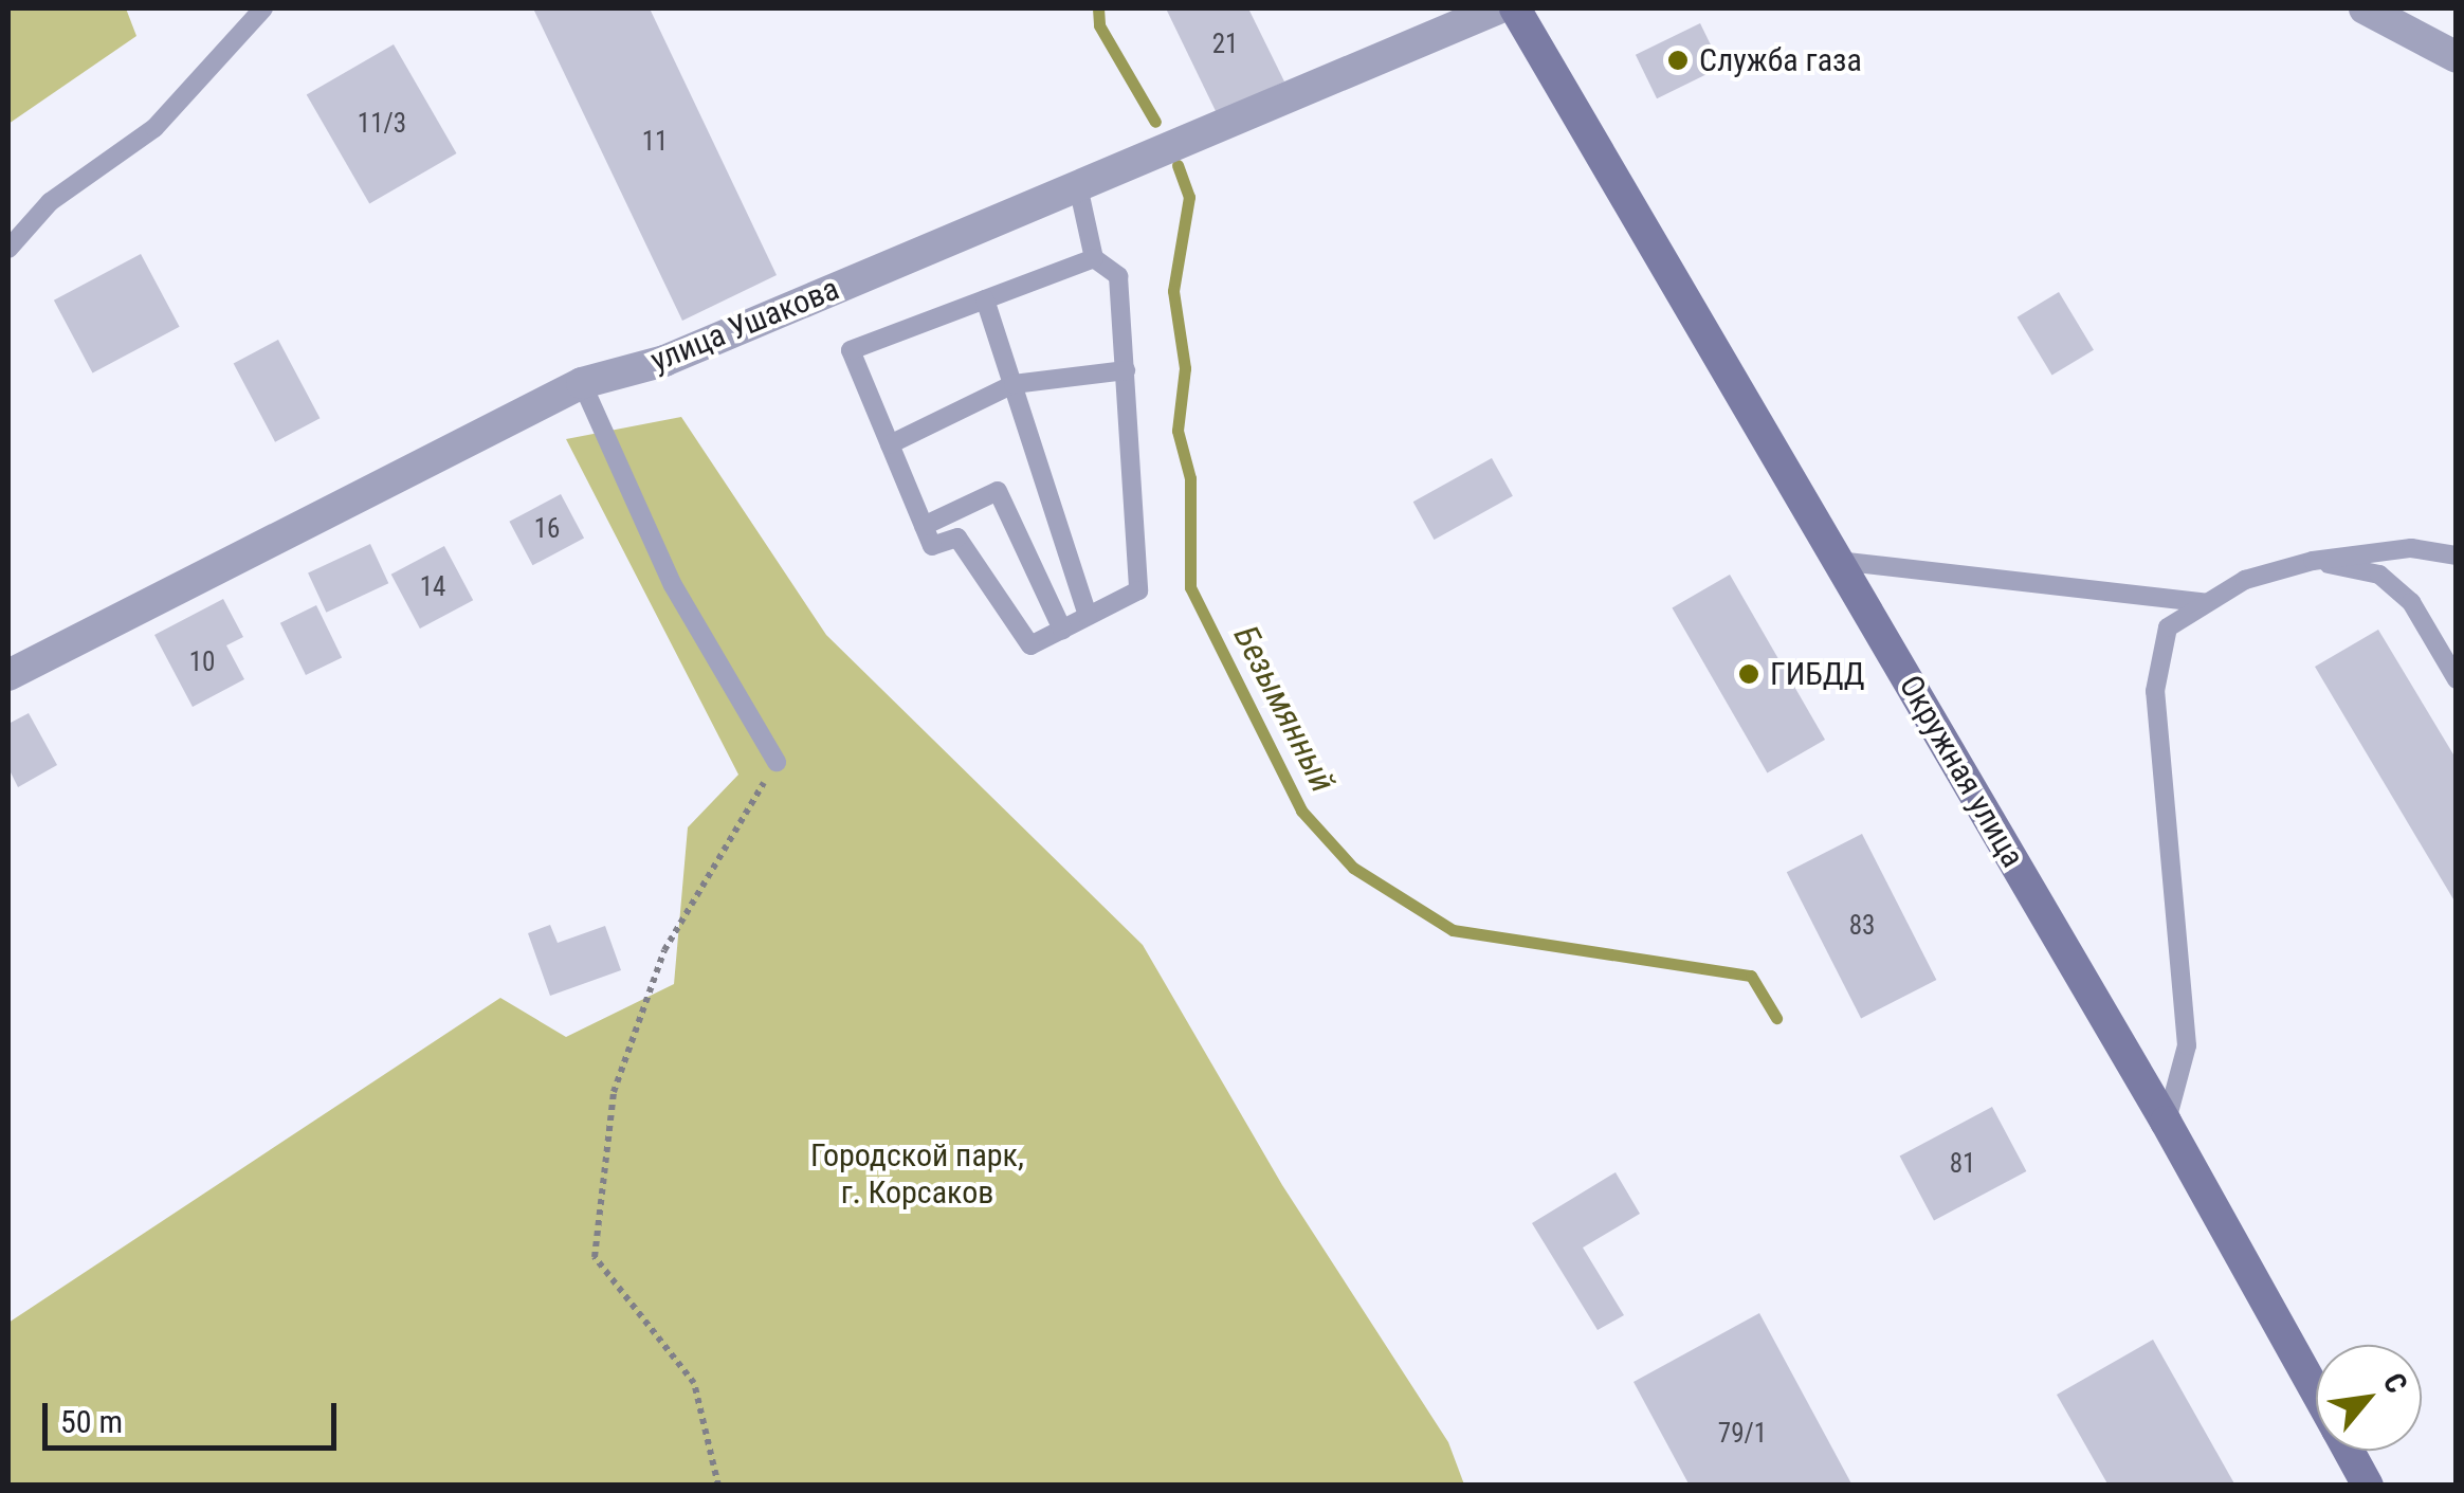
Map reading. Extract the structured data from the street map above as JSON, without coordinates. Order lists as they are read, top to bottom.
{
  "streets": {
    "main road": ["Окружная улица"],
    "street": ["улица Ушакова"]
  },
  "water": ["Безымянный"],
  "parks": ["Городской парк, г. Корсаков"],
  "places": ["Служба газа", "ГИБДД"],
  "house_numbers": [
    "21",
    "11/3",
    "11",
    "16",
    "14",
    "10",
    "83",
    "81",
    "79/1"
  ],
  "scale_bar": "50 m",
  "north": "top right"
}
